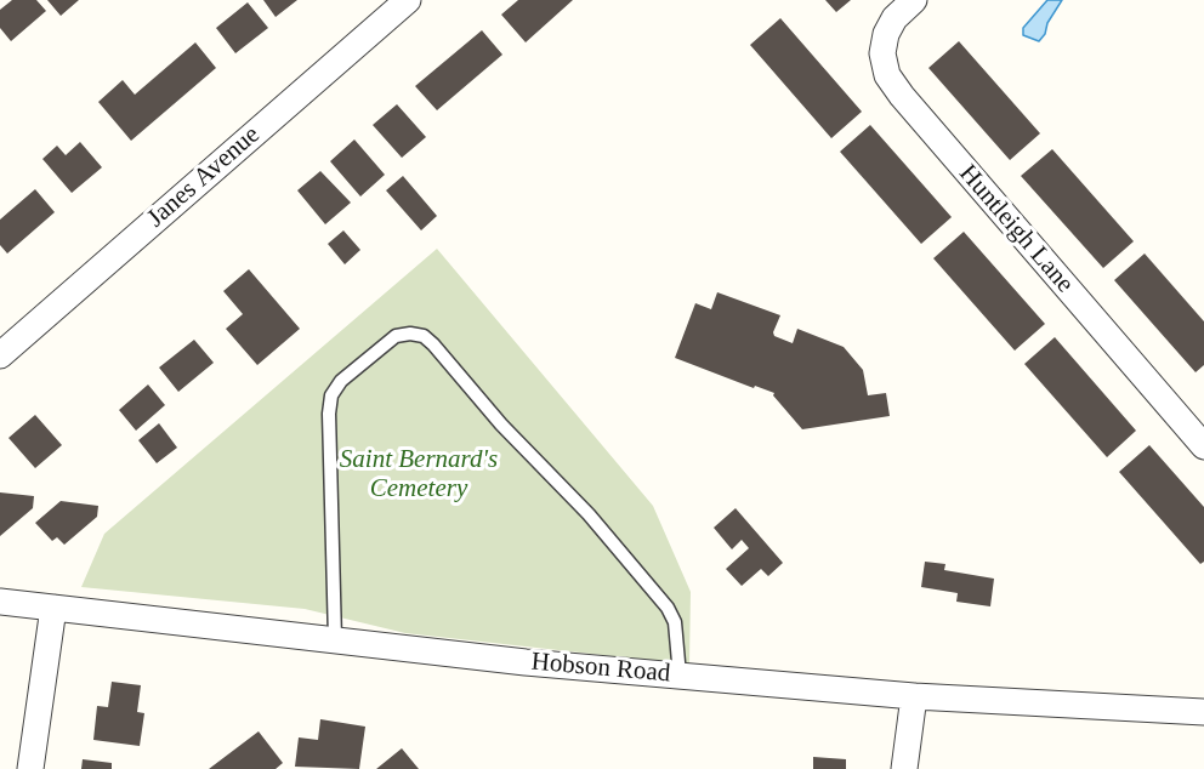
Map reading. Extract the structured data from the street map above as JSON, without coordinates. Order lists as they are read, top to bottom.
{
  "streets": {
    "street": ["Janes Avenue", "Huntleigh Lane", "Hobson Road"]
  },
  "parks": ["Saint Bernard's Cemetery"]
}
